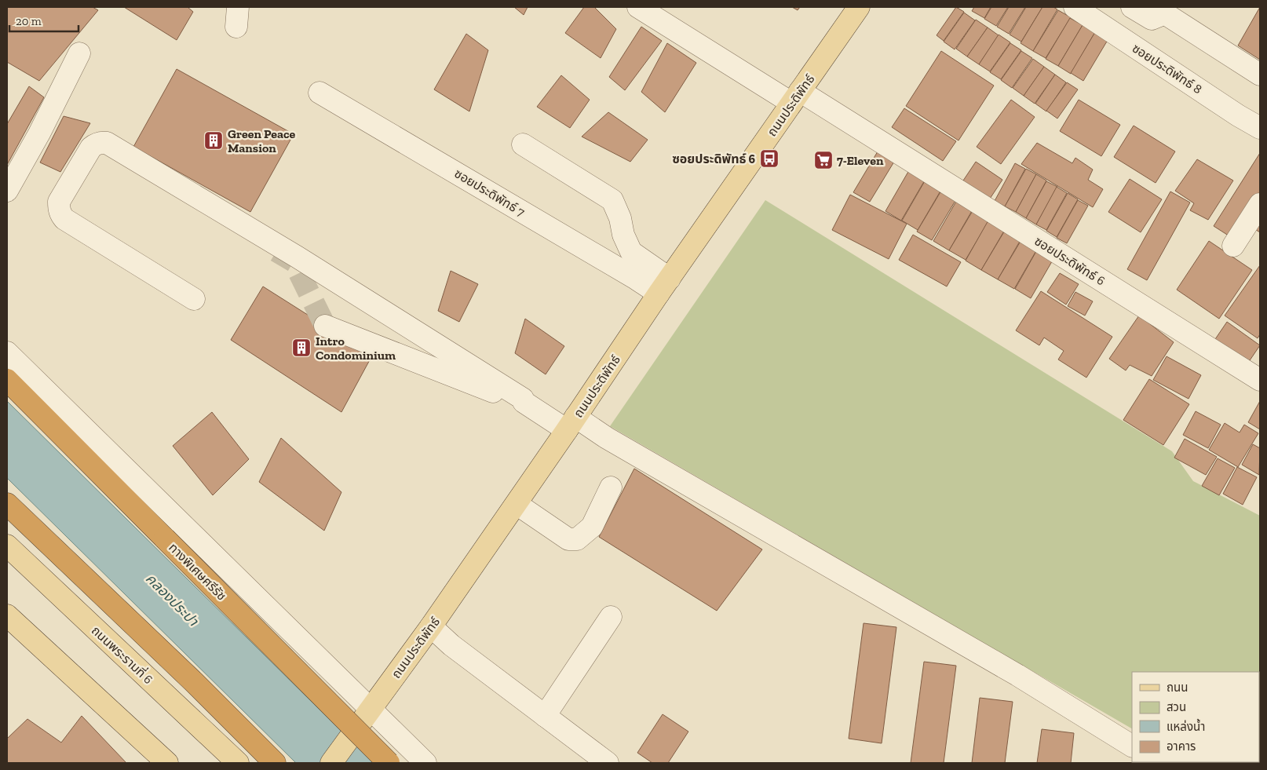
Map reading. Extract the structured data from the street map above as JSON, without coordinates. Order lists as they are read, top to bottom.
{
  "streets": {
    "highway": ["ทางพิเศษศรีรัช"],
    "main road": ["ถนนประดิพัทธ์", "ถนนพระรามที่ 6"],
    "street": ["ซอยประดิพัทธ์ 8", "ซอยประดิพัทธ์ 7", "ซอยประดิพัทธ์ 6"]
  },
  "crossings": [
    ["ถนนประดิพัทธ์", "ซอยประดิพัทธ์ 7"],
    ["ถนนประดิพัทธ์", "ซอยประดิพัทธ์ 6"]
  ],
  "water": ["คลองประปา"],
  "places": {
    "building": ["Green Peace Mansion", "Intro Condominium"],
    "bus stop": ["ซอยประดิพัทธ์ 6"],
    "supermarket": ["7-Eleven"]
  },
  "legend": [
    "ถนน",
    "สวน",
    "แหล่งน้ำ",
    "อาคาร"
  ],
  "scale_bar": "20 m"
}
